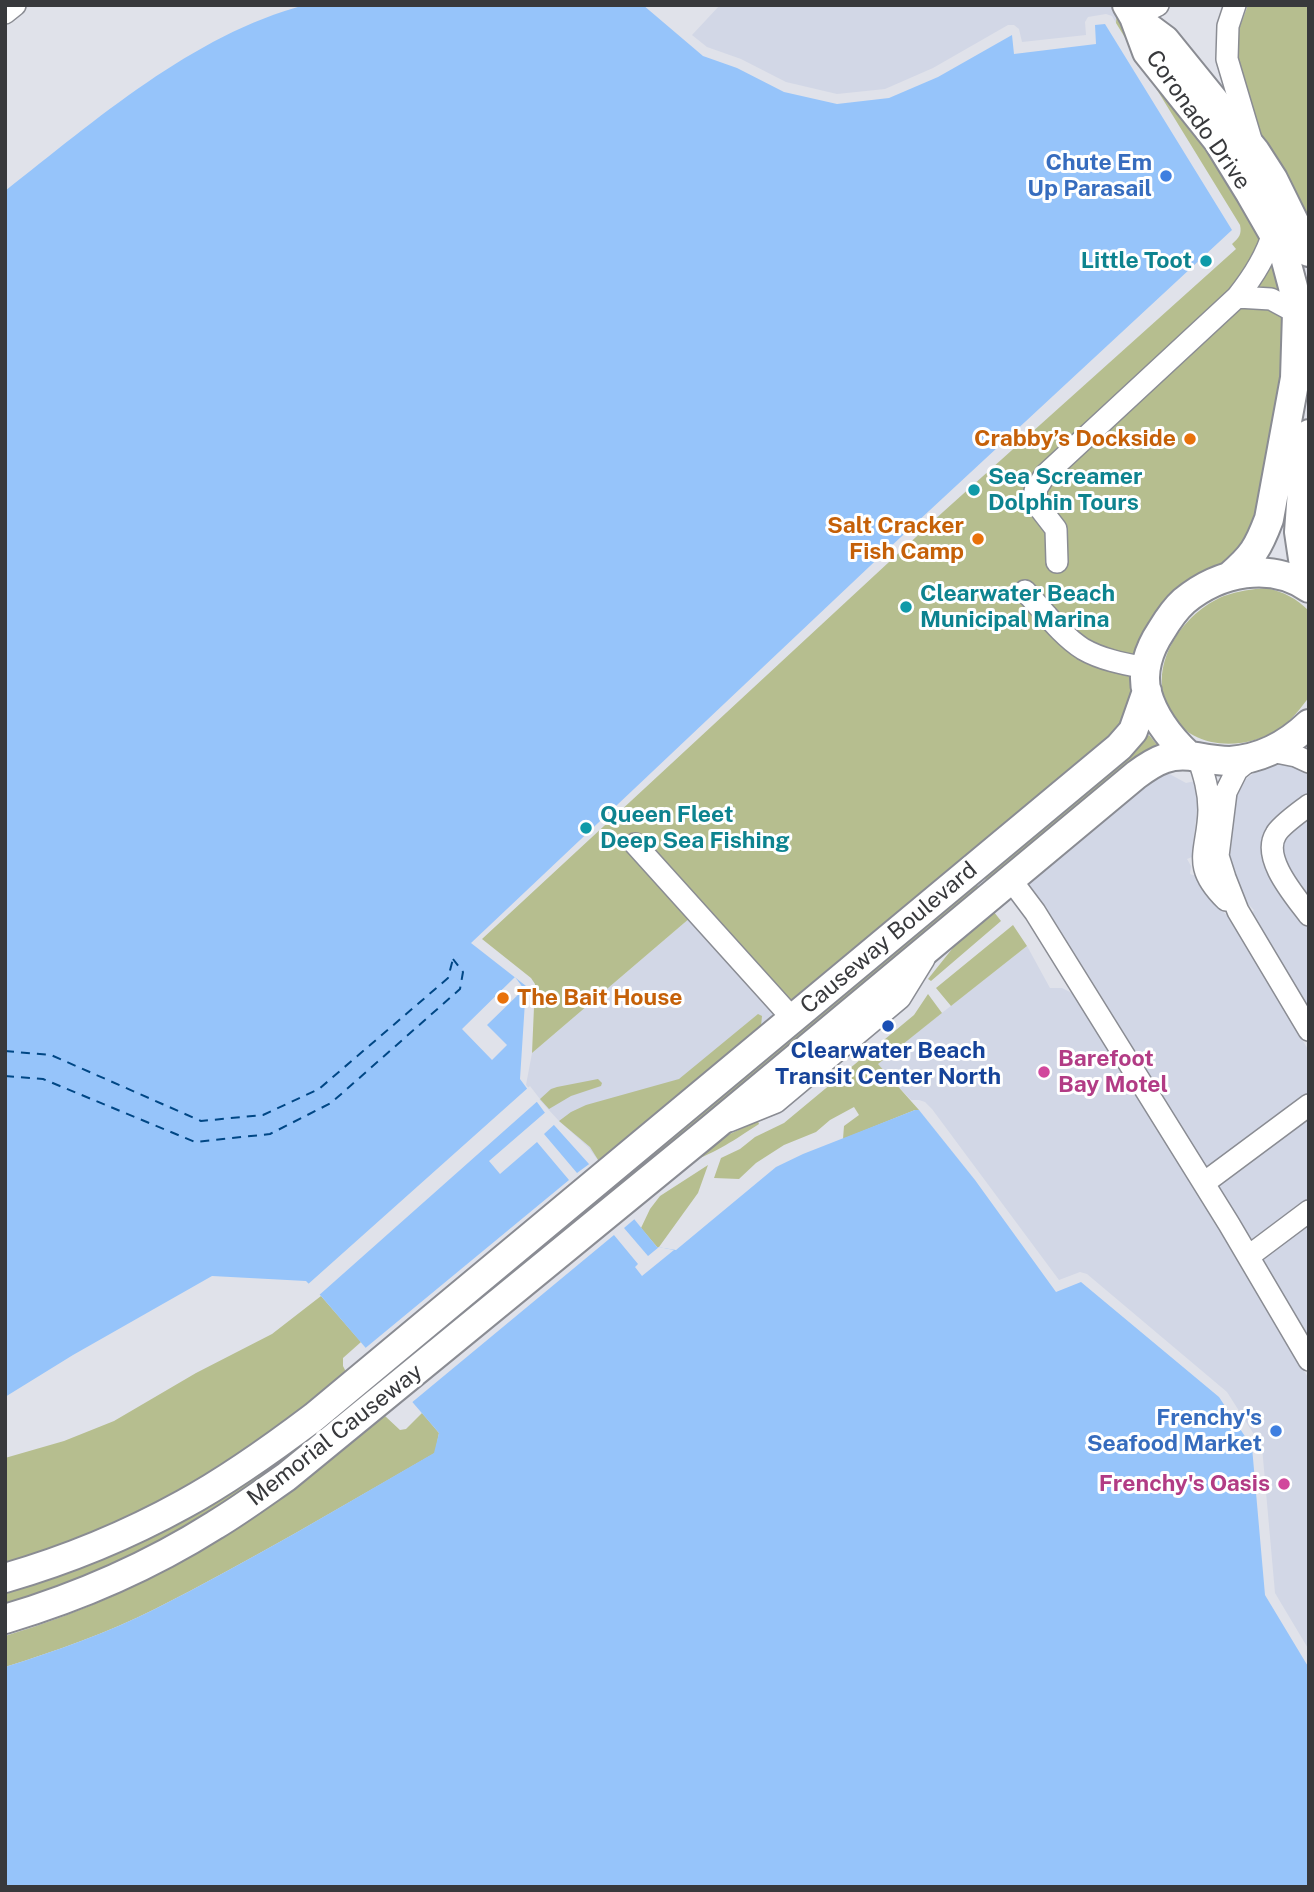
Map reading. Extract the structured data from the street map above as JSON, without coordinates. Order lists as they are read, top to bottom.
{
  "streets": {
    "main road": ["Coronado Drive", "Causeway Boulevard", "Memorial Causeway"]
  },
  "crossings": [
    ["Coronado Drive", "Causeway Boulevard"],
    ["Causeway Boulevard", "Memorial Causeway"]
  ],
  "places": [
    "Chute Em Up Parasail",
    "Little Toot",
    "Crabby’s Dockside",
    "Sea Screamer Dolphin Tours",
    "Salt Cracker Fish Camp",
    "Clearwater Beach Municipal Marina",
    "Queen Fleet Deep Sea Fishing",
    "The Bait House",
    "Clearwater Beach Transit Center North",
    "Barefoot Bay Motel",
    "Frenchy's Seafood Market",
    "Frenchy's Oasis"
  ]
}
